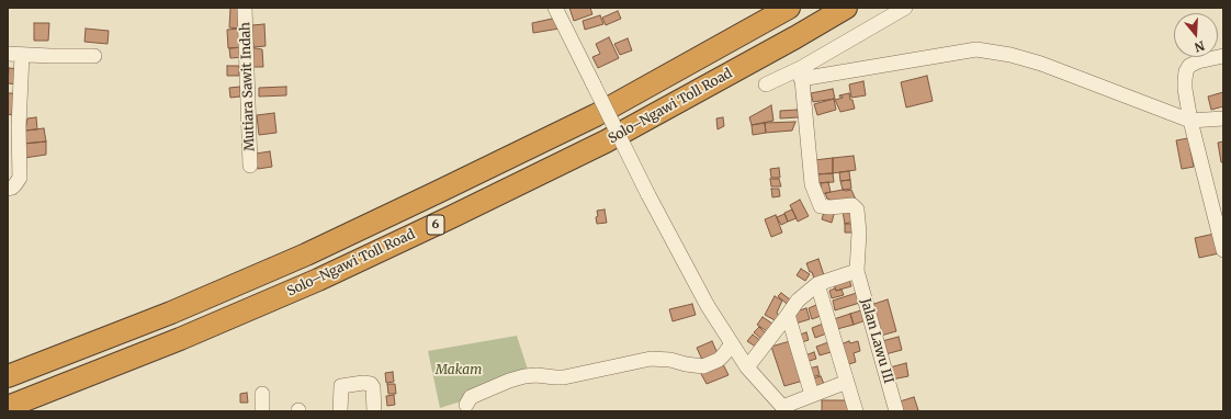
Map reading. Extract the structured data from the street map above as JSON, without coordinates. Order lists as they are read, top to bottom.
{
  "streets": {
    "highway": ["Solo–Ngawi Toll Road", "6"],
    "street": ["Mutiara Sawit Indah", "Jalan Lawu III"]
  },
  "parks": ["Makam"],
  "north": "bottom"
}
